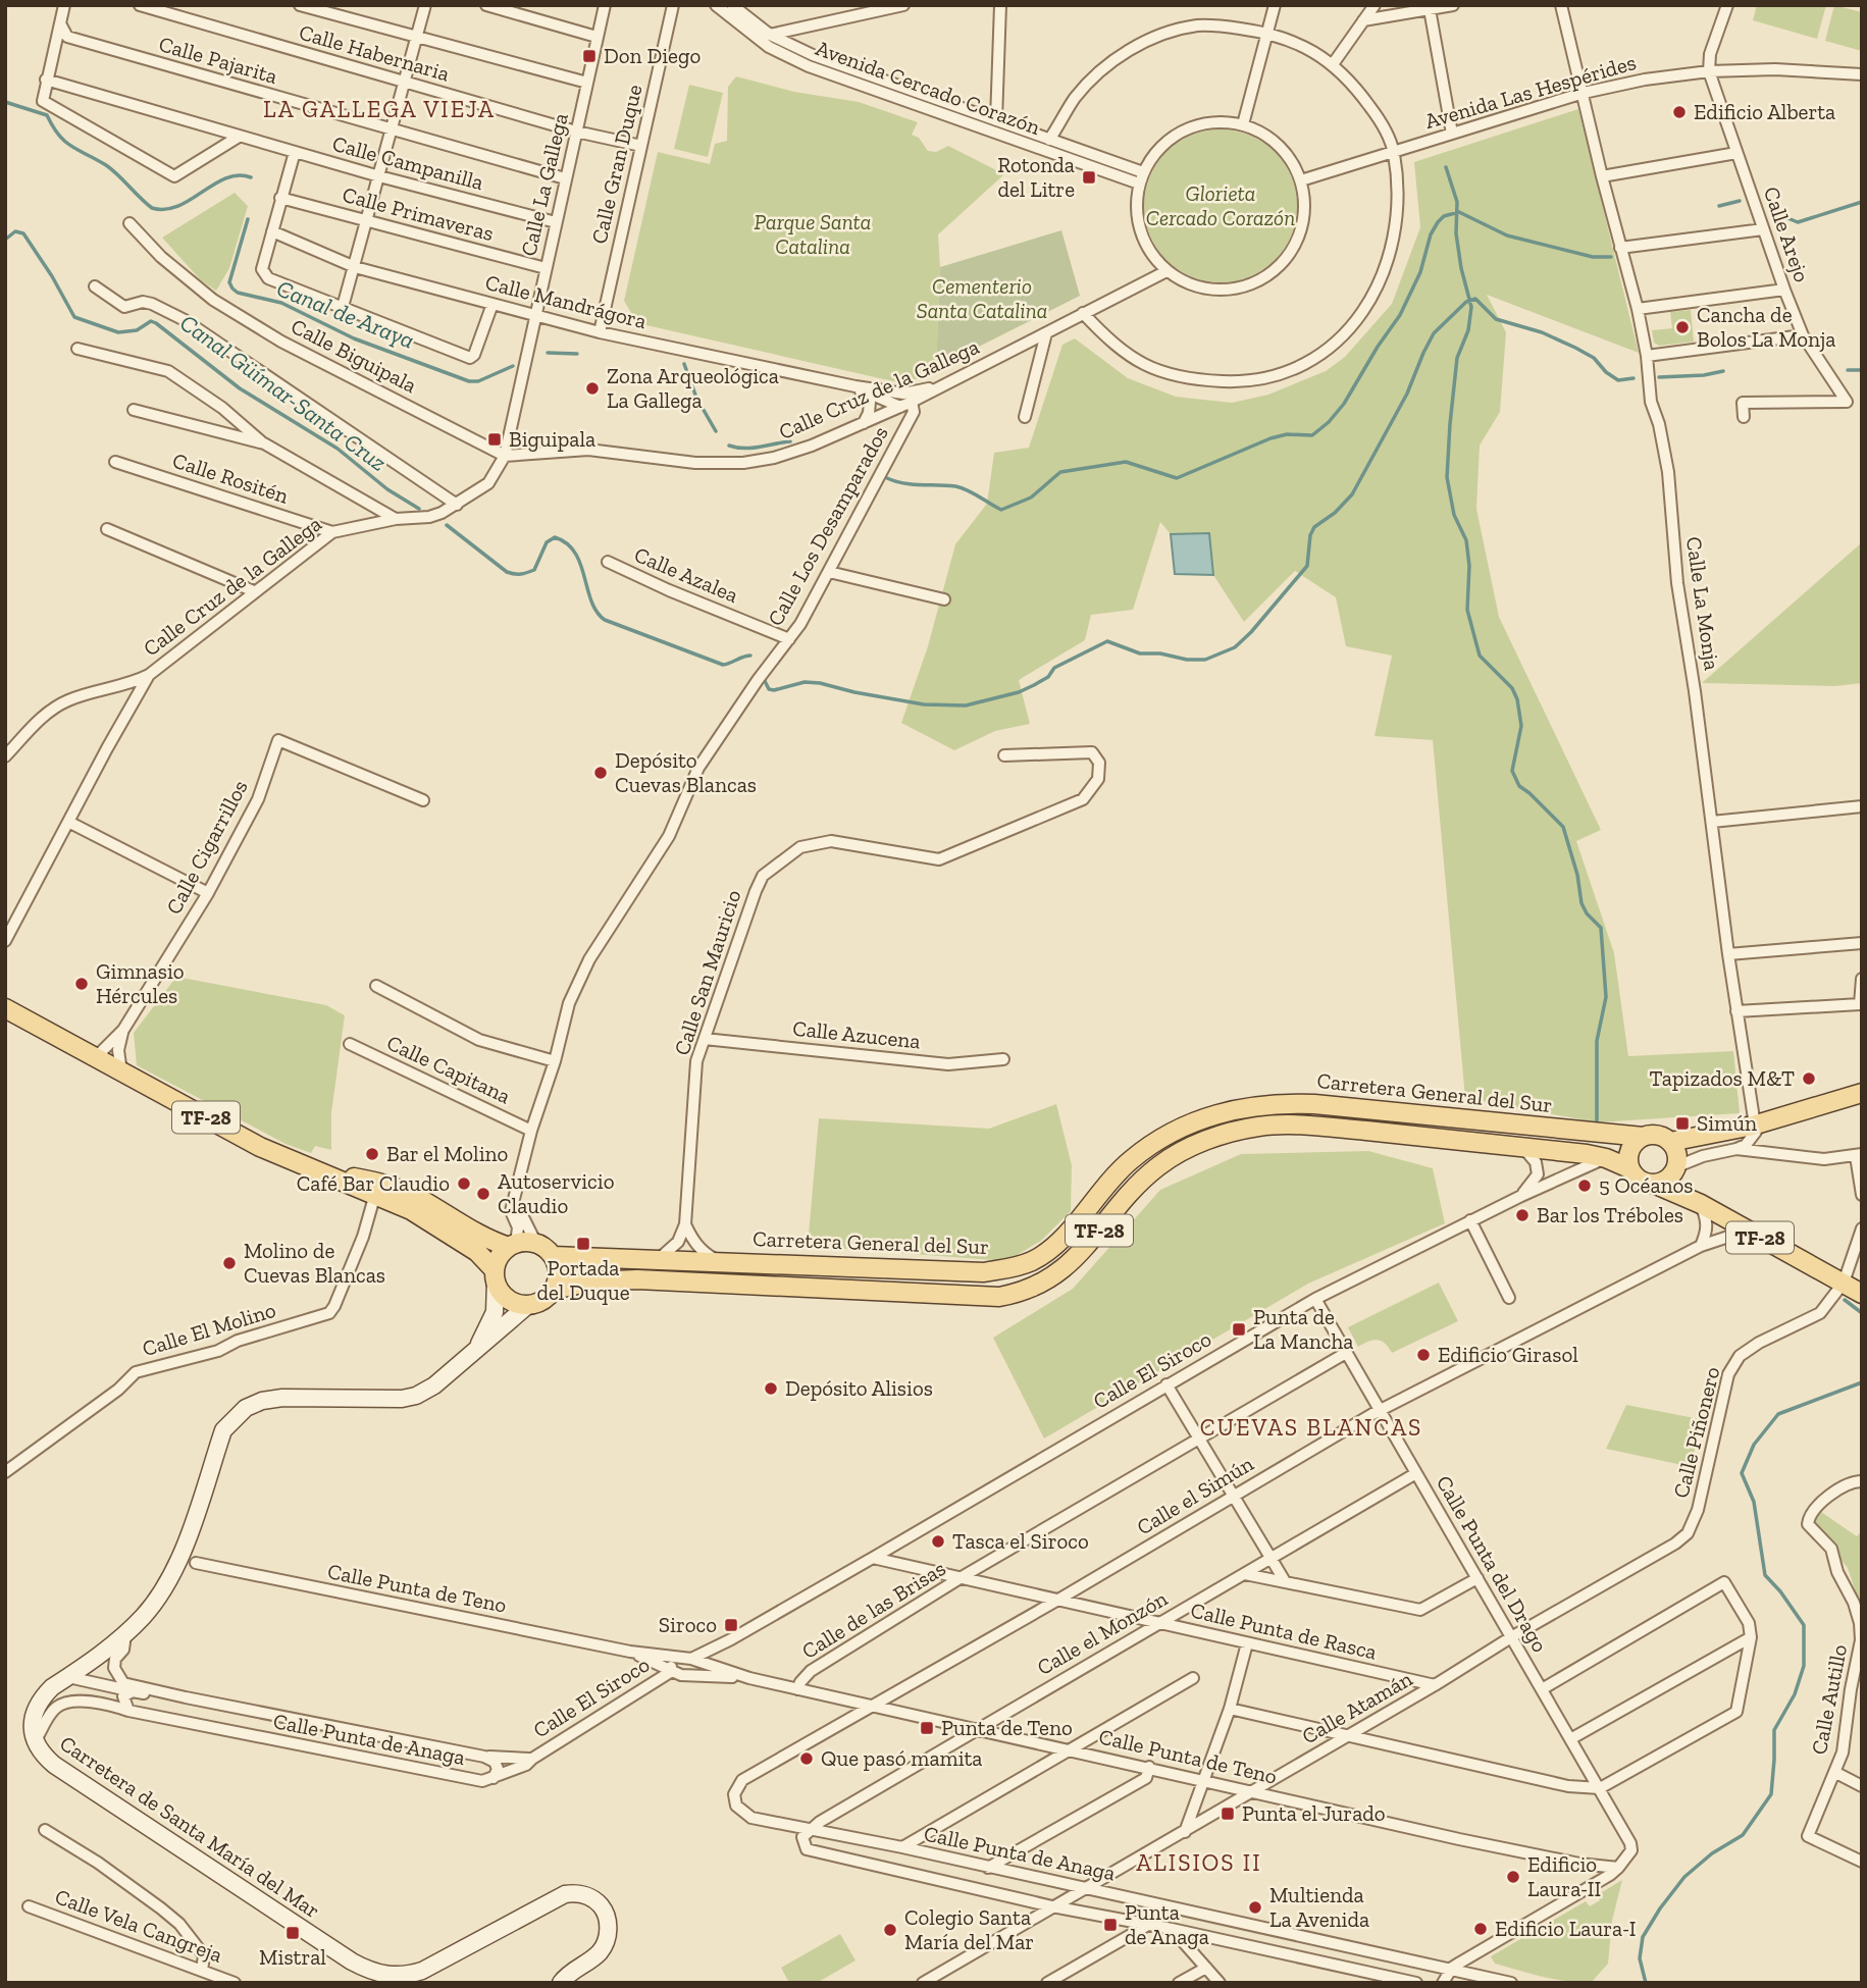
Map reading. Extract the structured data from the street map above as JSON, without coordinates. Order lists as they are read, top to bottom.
{
  "streets": {
    "main road": ["Carretera General del Sur", "TF-28", "Carretera de Santa María del Mar"],
    "street": [
      "Calle Habernaria",
      "Calle Pajarita",
      "Avenida Cercado Corazón",
      "Avenida Las Hespérides",
      "Calle Campanilla",
      "Calle Gran Duque",
      "Calle La Gallega",
      "Calle Primaveras",
      "Calle Arejo",
      "Calle Mandrágora",
      "Calle Biguipala",
      "Calle Cruz de la Gallega",
      "Calle Rositén",
      "Calle Los Desamparados",
      "Calle Azalea",
      "Calle La Monja",
      "Calle Cigarrillos",
      "Calle San Mauricio",
      "Calle Azucena",
      "Calle Capitana",
      "Calle El Molino",
      "Calle El Siroco",
      "Calle Piñonero",
      "Calle el Simún",
      "Calle Punta del Drago",
      "Calle Punta de Teno",
      "Calle de las Brisas",
      "Calle Punta de Rasca",
      "Calle el Monzón",
      "Calle Autillo",
      "Calle Atamán",
      "Calle Punta de Anaga",
      "Calle Vela Cangreja"
    ]
  },
  "crossings": [
    ["Calle Habernaria", "Calle Gran Duque"],
    ["Calle Habernaria", "Calle La Gallega"],
    ["Calle Pajarita", "Calle La Gallega"],
    ["Avenida Cercado Corazón", "Avenida Las Hespérides"],
    ["Avenida Cercado Corazón", "Calle Cruz de la Gallega"],
    ["Avenida Las Hespérides", "Calle Arejo"],
    ["Avenida Las Hespérides", "Calle Cruz de la Gallega"],
    ["Avenida Las Hespérides", "Calle La Monja"],
    ["Calle Campanilla", "Calle La Gallega"],
    ["Calle Gran Duque", "Calle Mandrágora"],
    ["Calle La Gallega", "Calle Primaveras"],
    ["Calle La Gallega", "Calle Mandrágora"],
    ["Calle La Gallega", "Calle Biguipala"],
    ["Calle La Gallega", "Calle Cruz de la Gallega"],
    ["Calle Mandrágora", "Calle Cruz de la Gallega"],
    ["Calle Mandrágora", "Calle Los Desamparados"],
    ["Calle Biguipala", "Calle Cruz de la Gallega"],
    ["Calle Cruz de la Gallega", "Calle Rositén"],
    ["Calle Cruz de la Gallega", "Calle Los Desamparados"],
    ["Calle Los Desamparados", "Calle Azalea"],
    ["Calle Los Desamparados", "Calle Capitana"],
    ["Calle Los Desamparados", "Carretera General del Sur"],
    ["Calle Los Desamparados", "TF-28"],
    ["Calle Los Desamparados", "Carretera de Santa María del Mar"],
    ["Calle La Monja", "TF-28"],
    ["Calle San Mauricio", "Calle Azucena"],
    ["Calle San Mauricio", "Carretera General del Sur"],
    ["Carretera General del Sur", "TF-28"],
    ["Carretera General del Sur", "Calle El Siroco"],
    ["Carretera General del Sur", "Carretera de Santa María del Mar"],
    ["TF-28", "Calle El Molino"],
    ["TF-28", "Calle Piñonero"],
    ["TF-28", "Calle el Simún"],
    ["TF-28", "Carretera de Santa María del Mar"],
    ["Calle El Siroco", "Calle Punta del Drago"],
    ["Calle El Siroco", "Calle Punta de Teno"],
    ["Calle El Siroco", "Calle Punta de Rasca"],
    ["Calle El Siroco", "Calle Punta de Anaga"],
    ["Calle Piñonero", "Calle Atamán"],
    ["Calle el Simún", "Calle Punta del Drago"],
    ["Calle el Simún", "Calle Punta de Teno"],
    ["Calle el Simún", "Calle Punta de Rasca"],
    ["Calle el Simún", "Calle Punta de Anaga"],
    ["Calle Punta del Drago", "Calle Punta de Teno"],
    ["Calle Punta del Drago", "Calle de las Brisas"],
    ["Calle Punta del Drago", "Calle el Monzón"],
    ["Calle Punta del Drago", "Calle Atamán"],
    ["Calle Punta de Teno", "Calle de las Brisas"],
    ["Calle Punta de Teno", "Calle el Monzón"],
    ["Calle Punta de Teno", "Calle Atamán"],
    ["Calle de las Brisas", "Calle Punta de Rasca"],
    ["Calle Punta de Rasca", "Calle el Monzón"],
    ["Calle Punta de Rasca", "Calle Atamán"],
    ["Calle el Monzón", "Calle Punta de Anaga"],
    ["Calle Atamán", "Calle Punta de Anaga"],
    ["Calle Punta de Anaga", "Carretera de Santa María del Mar"]
  ],
  "districts": ["LA GALLEGA VIEJA", "CUEVAS BLANCAS", "ALISIOS II"],
  "water": ["Canal de Araya", "Canal Güímar-Santa Cruz"],
  "parks": ["Glorieta Cercado Corazón", "Parque Santa Catalina", "Cementerio Santa Catalina"],
  "places": {
    "transit": [
      "Don Diego",
      "Rotonda del Litre",
      "Biguipala",
      "Simún",
      "Portada del Duque",
      "Punta de La Mancha",
      "Siroco",
      "Punta de Teno",
      "Punta el Jurado",
      "Punta de Anaga",
      "Mistral"
    ],
    "other": [
      "Edificio Alberta",
      "Cancha de Bolos La Monja",
      "Zona Arqueológica La Gallega",
      "Depósito Cuevas Blancas",
      "Gimnasio Hércules",
      "Tapizados M&T",
      "Bar el Molino",
      "Café Bar Claudio",
      "5 Océanos",
      "Autoservicio Claudio",
      "Bar los Tréboles",
      "Molino de Cuevas Blancas",
      "Edificio Girasol",
      "Depósito Alisios",
      "Tasca el Siroco",
      "Que pasó mamita",
      "Edificio Laura-II",
      "Multienda La Avenida",
      "Edificio Laura-I",
      "Colegio Santa María del Mar"
    ]
  }
}
